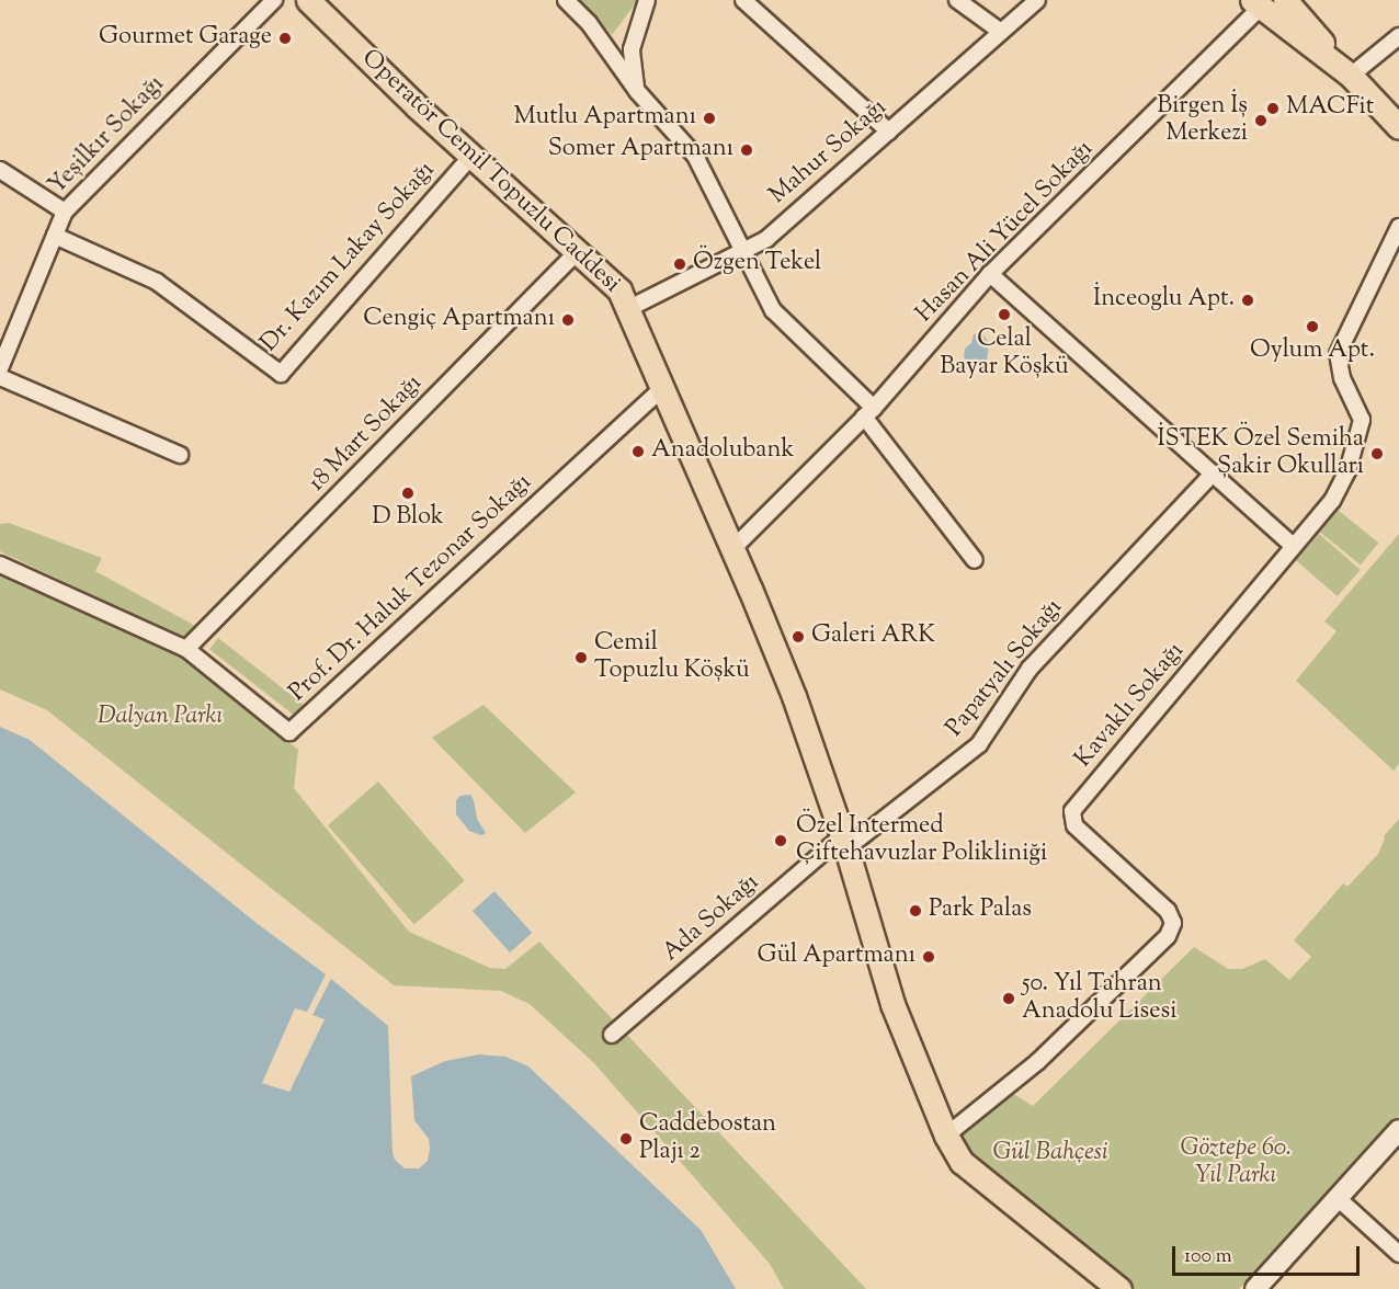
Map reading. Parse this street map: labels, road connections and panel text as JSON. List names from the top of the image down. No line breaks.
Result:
{"streets":{"main road":["Operatör Cemil Topuzlu Caddesi"],"street":["Yeşilkır Sokağı","Mahur Sokağı","Hasan Ali Yücel Sokağı","Dr. Kazım Lakay Sokağı","18 Mart Sokağı","Prof. Dr. Haluk Tezonar Sokağı","Papatyalı Sokağı","Kavaklı Sokağı","Ada Sokağı"]},"crossings":[["Yeşilkır Sokağı","Dr. Kazım Lakay Sokağı"],["Mahur Sokağı","Operatör Cemil Topuzlu Caddesi"],["Operatör Cemil Topuzlu Caddesi","Hasan Ali Yücel Sokağı"],["Operatör Cemil Topuzlu Caddesi","Dr. Kazım Lakay Sokağı"],["Operatör Cemil Topuzlu Caddesi","18 Mart Sokağı"],["Operatör Cemil Topuzlu Caddesi","Prof. Dr. Haluk Tezonar Sokağı"],["Operatör Cemil Topuzlu Caddesi","Papatyalı Sokağı"],["Operatör Cemil Topuzlu Caddesi","Kavaklı Sokağı"],["Operatör Cemil Topuzlu Caddesi","Ada Sokağı"],["18 Mart Sokağı","Prof. Dr. Haluk Tezonar Sokağı"],["Papatyalı Sokağı","Ada Sokağı"]],"parks":["Dalyan Parkı","Göztepe 60. Yıl Parkı","Gül Bahçesi"],"places":["Gourmet Garage","MACFit","Mutlu Apartmanı","Birgen İş Merkezi","Somer Apartmanı","Özgen Tekel","İnceoglu Apt.","Celal Bayar Köşkü","Cengiç Apartmanı","Oylum Apt.","Anadolubank","İSTEK Özel Semiha Şakir Okulları","D Blok","Galeri ARK","Cemil Topuzlu Köşkü","Özel Intermed Çiftehavuzlar Polikliniği","Park Palas","Gül Apartmanı","50. Yıl Tahran Anadolu Lisesi","Caddebostan Plajı 2"],"scale_bar":"100 m"}
